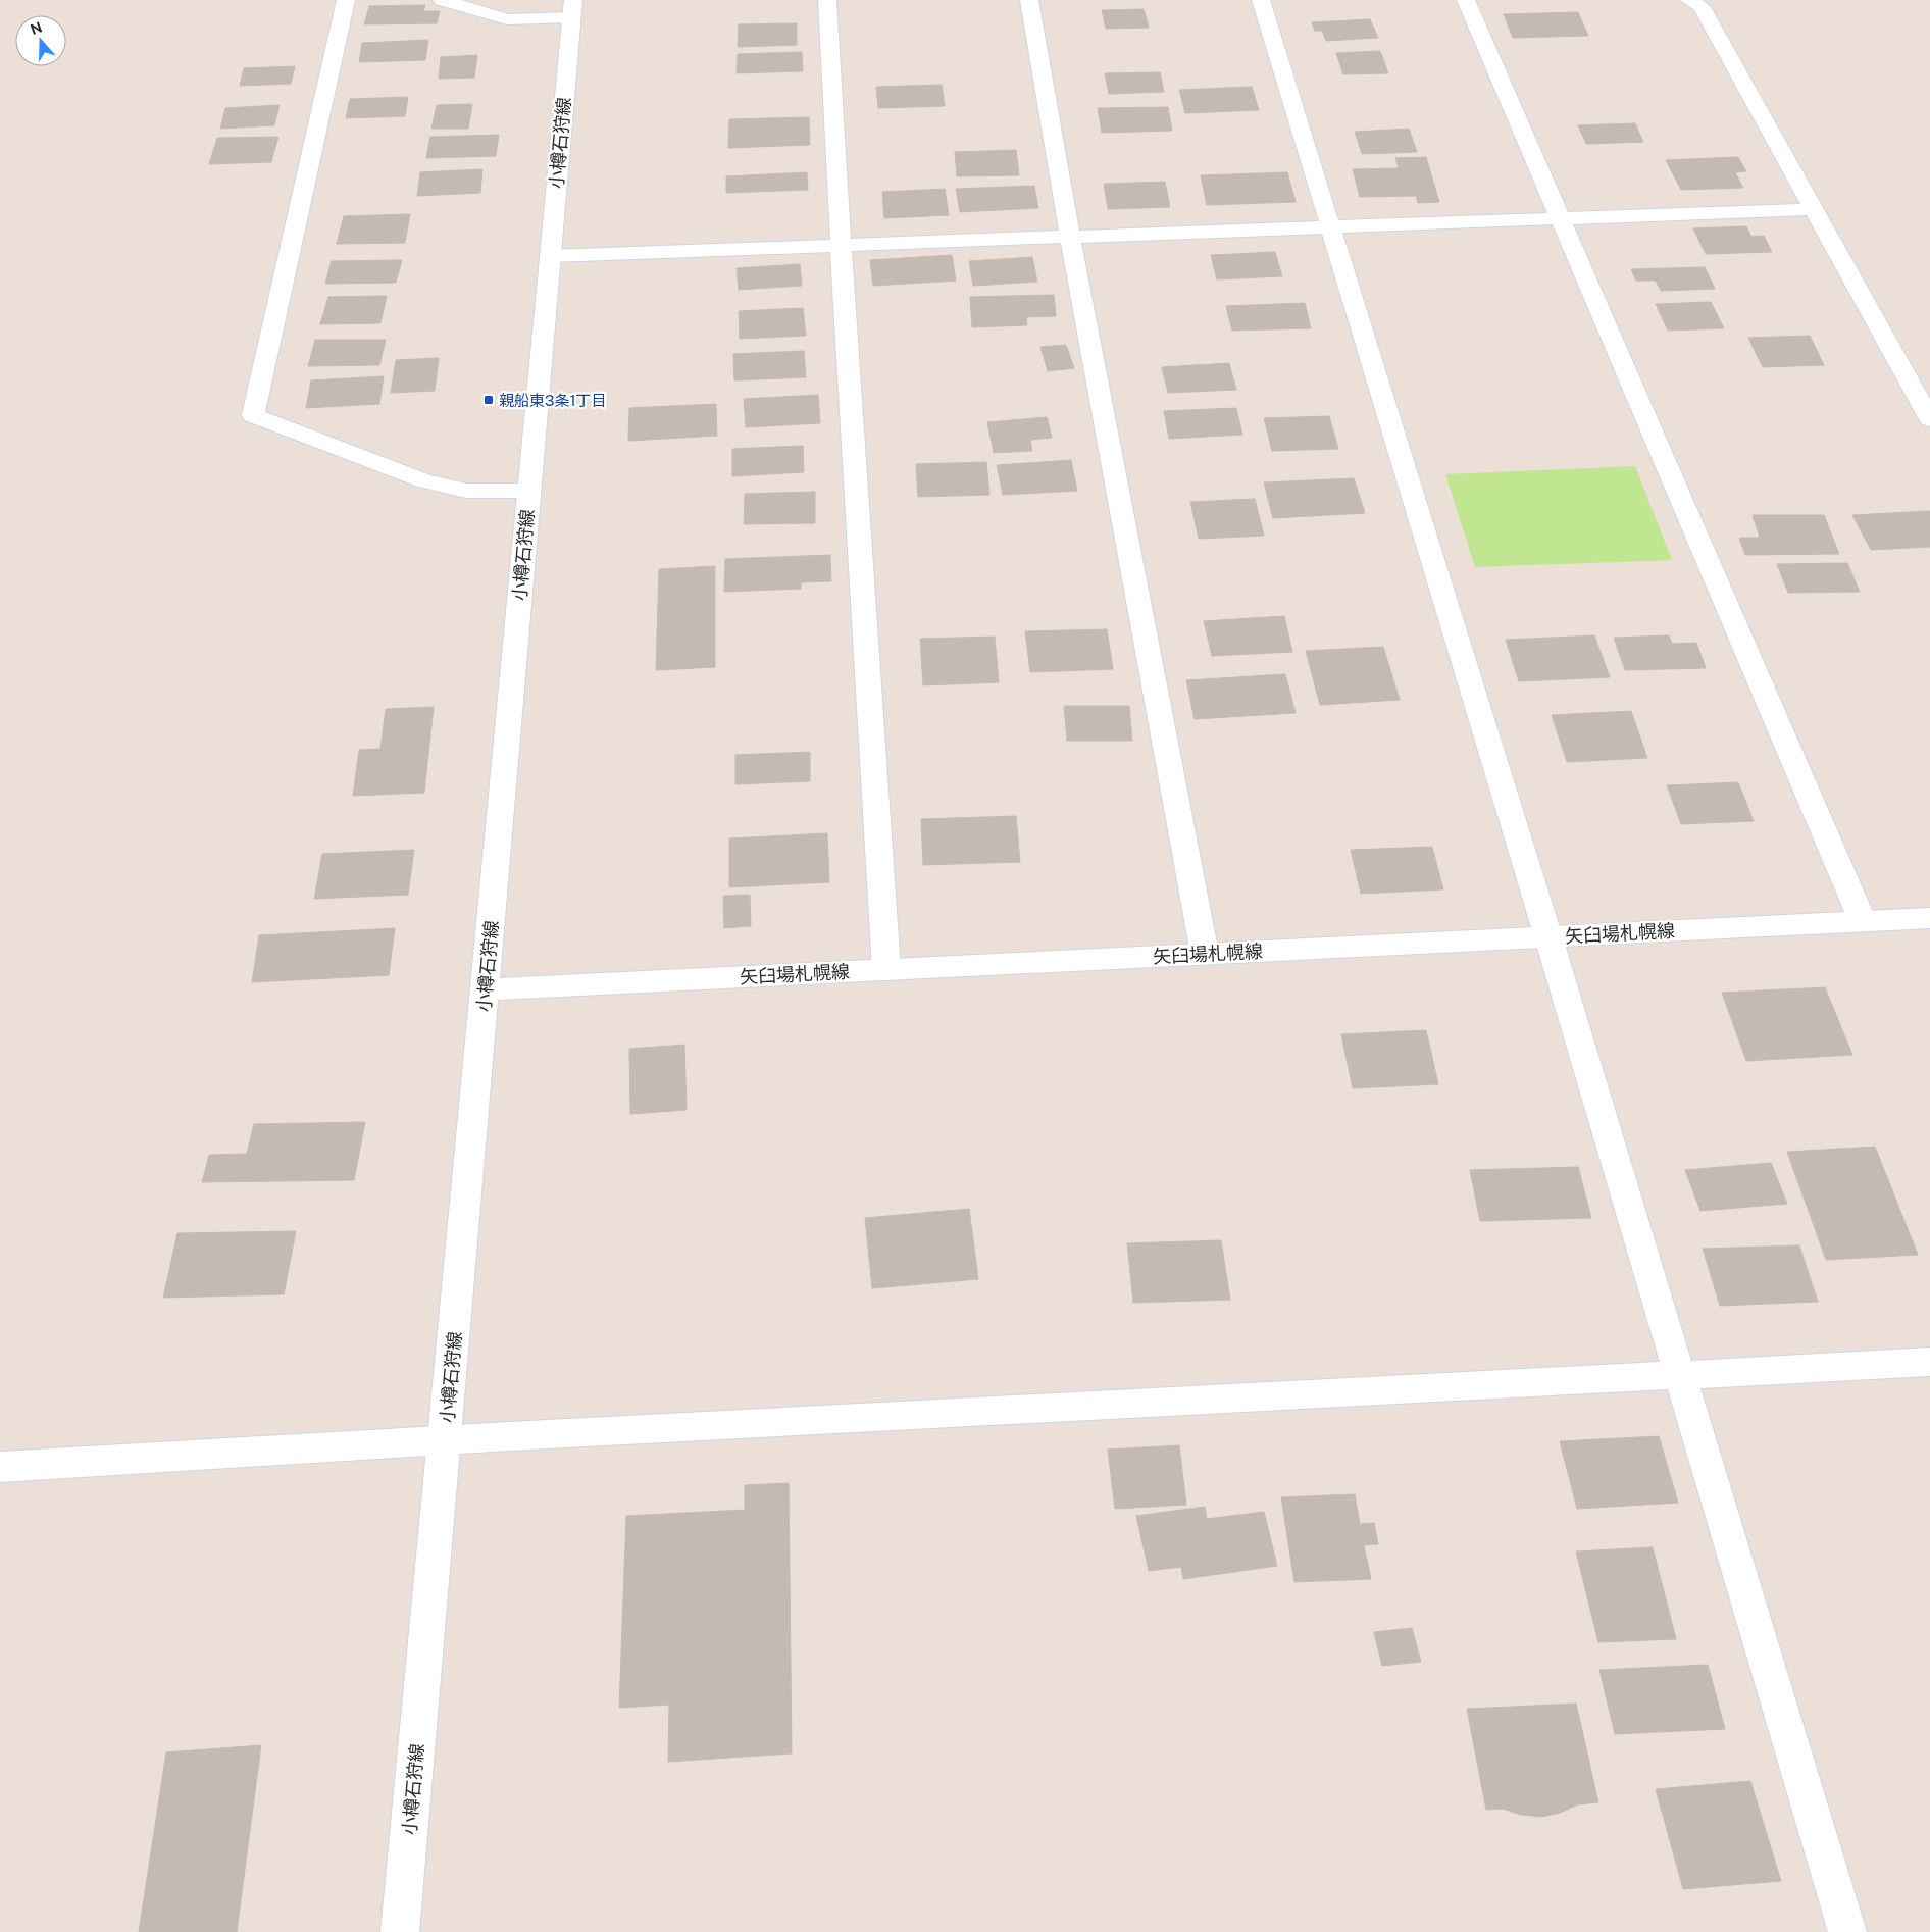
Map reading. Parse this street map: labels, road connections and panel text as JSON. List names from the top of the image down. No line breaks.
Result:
{"streets":{"street":["小樽石狩線","矢臼場札幌線"]},"crossings":[["小樽石狩線","矢臼場札幌線"]],"places":{"transit":["親船東3条1丁目"]},"north":"top"}
